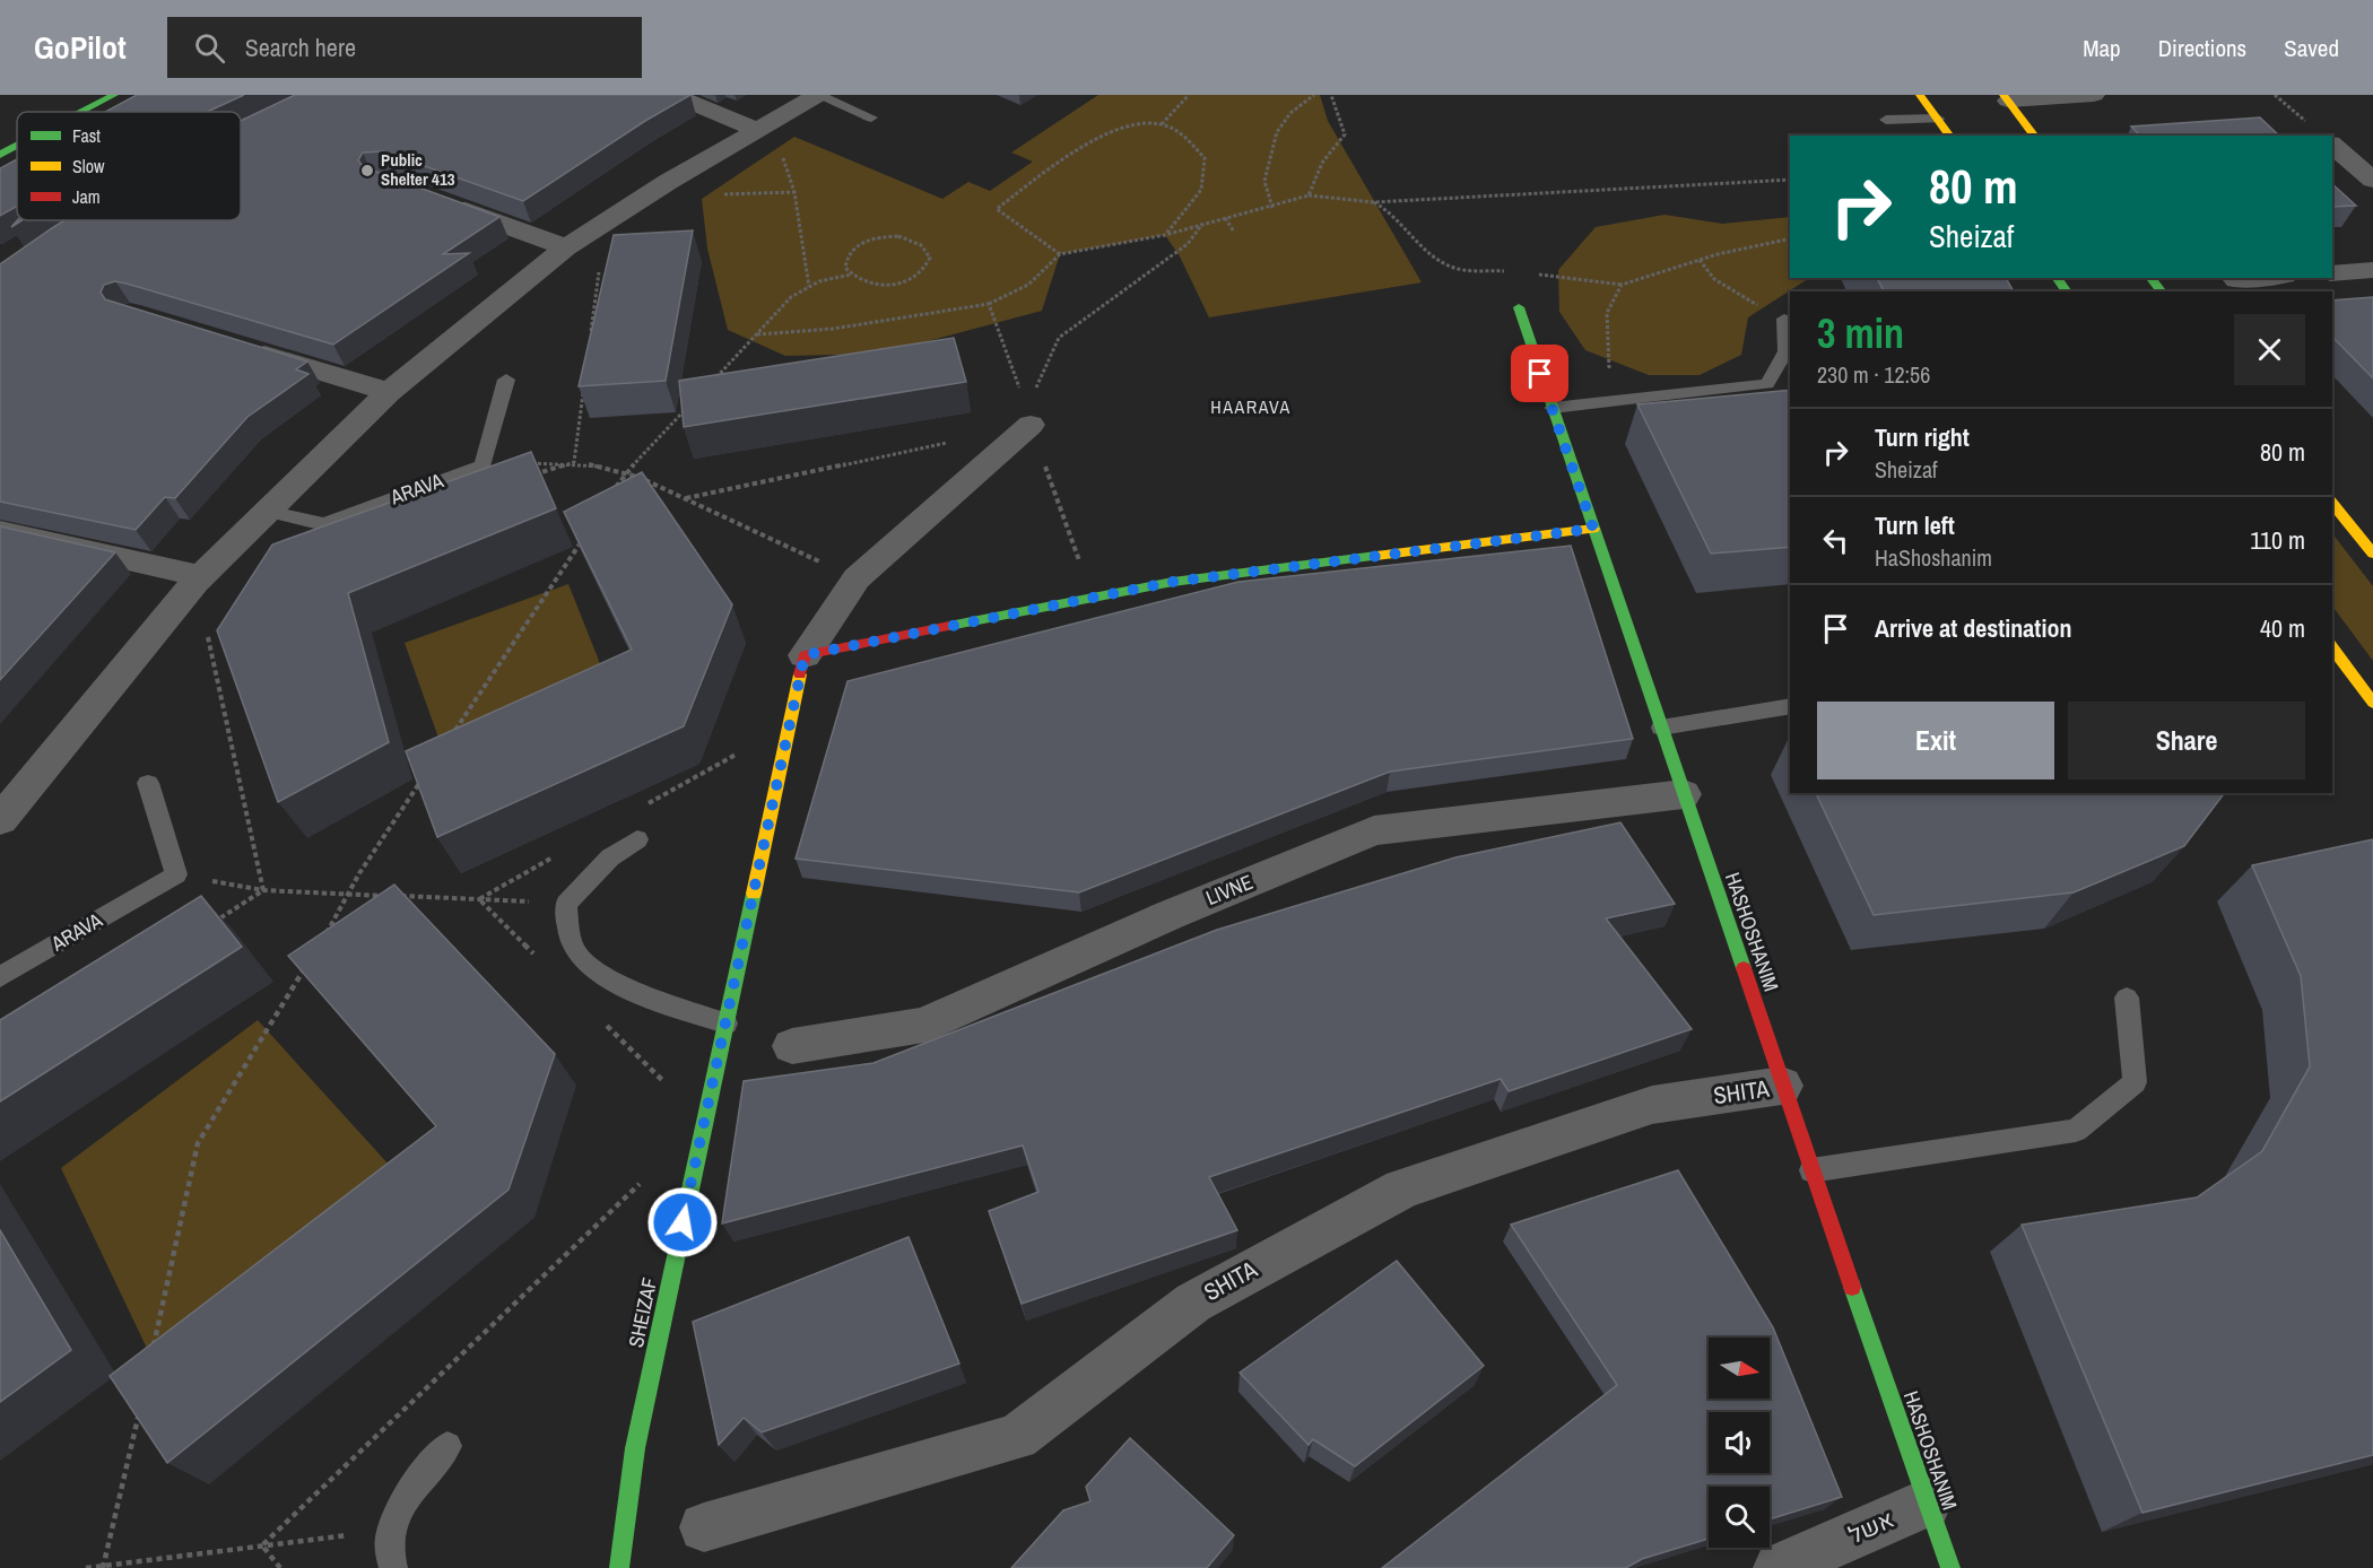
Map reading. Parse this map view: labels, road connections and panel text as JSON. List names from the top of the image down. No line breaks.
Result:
{"streets":{"street":["LIVNE","HASHOSHANIM","SHITA","SHEIZAF","אשל"],"lane":["ARAVA"]},"crossings":[["LIVNE","HASHOSHANIM"],["HASHOSHANIM","SHITA"],["HASHOSHANIM","אשל"]],"districts":["HAARAVA"],"places":["Public Shelter 413"],"legend":["Fast","Slow","Jam"],"north":"right","page":{"header":"GoPilot","search":"Search here","nav":["Map","Directions","Saved"],"turn":["80 m","Sheizaf"],"heading":["3 min","230 m · 12:56"],"list":[{"name":"Turn right","note":"Sheizaf","value":"80 m"},{"name":"Turn left","note":"HaShoshanim","value":"110 m"},{"name":"Arrive at destination","value":"40 m"}],"buttons":["Exit","Share"]}}
